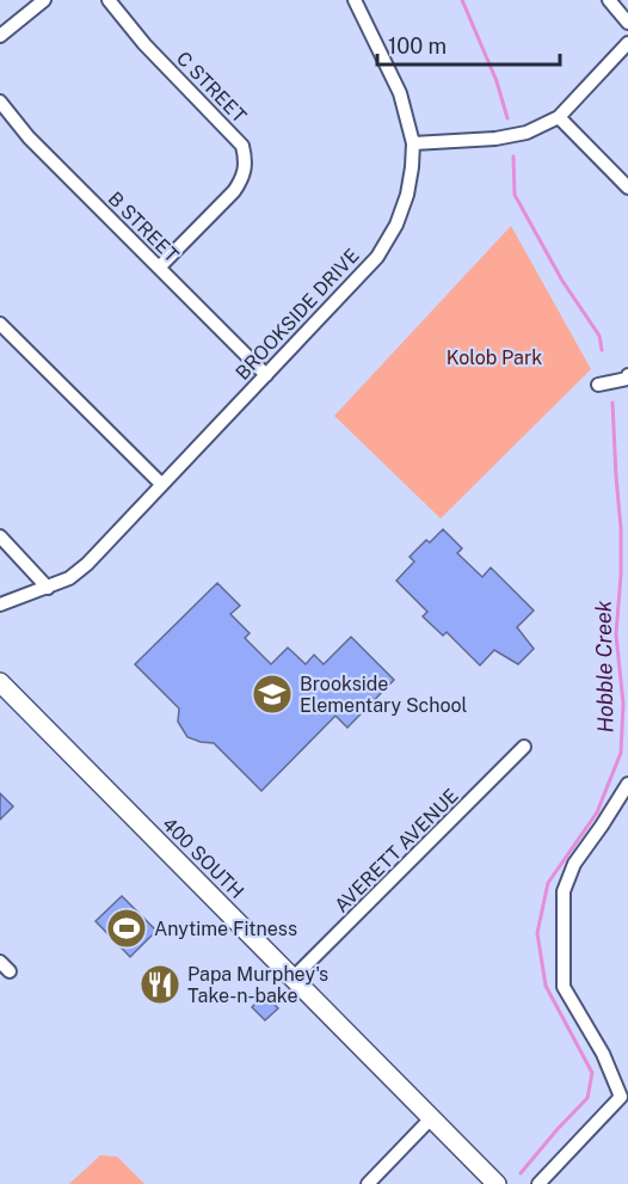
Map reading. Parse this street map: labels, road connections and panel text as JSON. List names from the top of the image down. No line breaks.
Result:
{"streets":{"main road":["400 SOUTH"],"street":["C STREET","B STREET","BROOKSIDE DRIVE","AVERETT AVENUE"]},"crossings":[["C STREET","B STREET"],["B STREET","BROOKSIDE DRIVE"],["AVERETT AVENUE","400 SOUTH"]],"water":["Hobble Creek"],"parks":["Kolob Park"],"places":{"school or university":["Brookside Elementary School"],"sports":["Anytime Fitness"],"restaurant":["Papa Murphey's Take-n-bake"]},"scale_bar":"100 m"}
